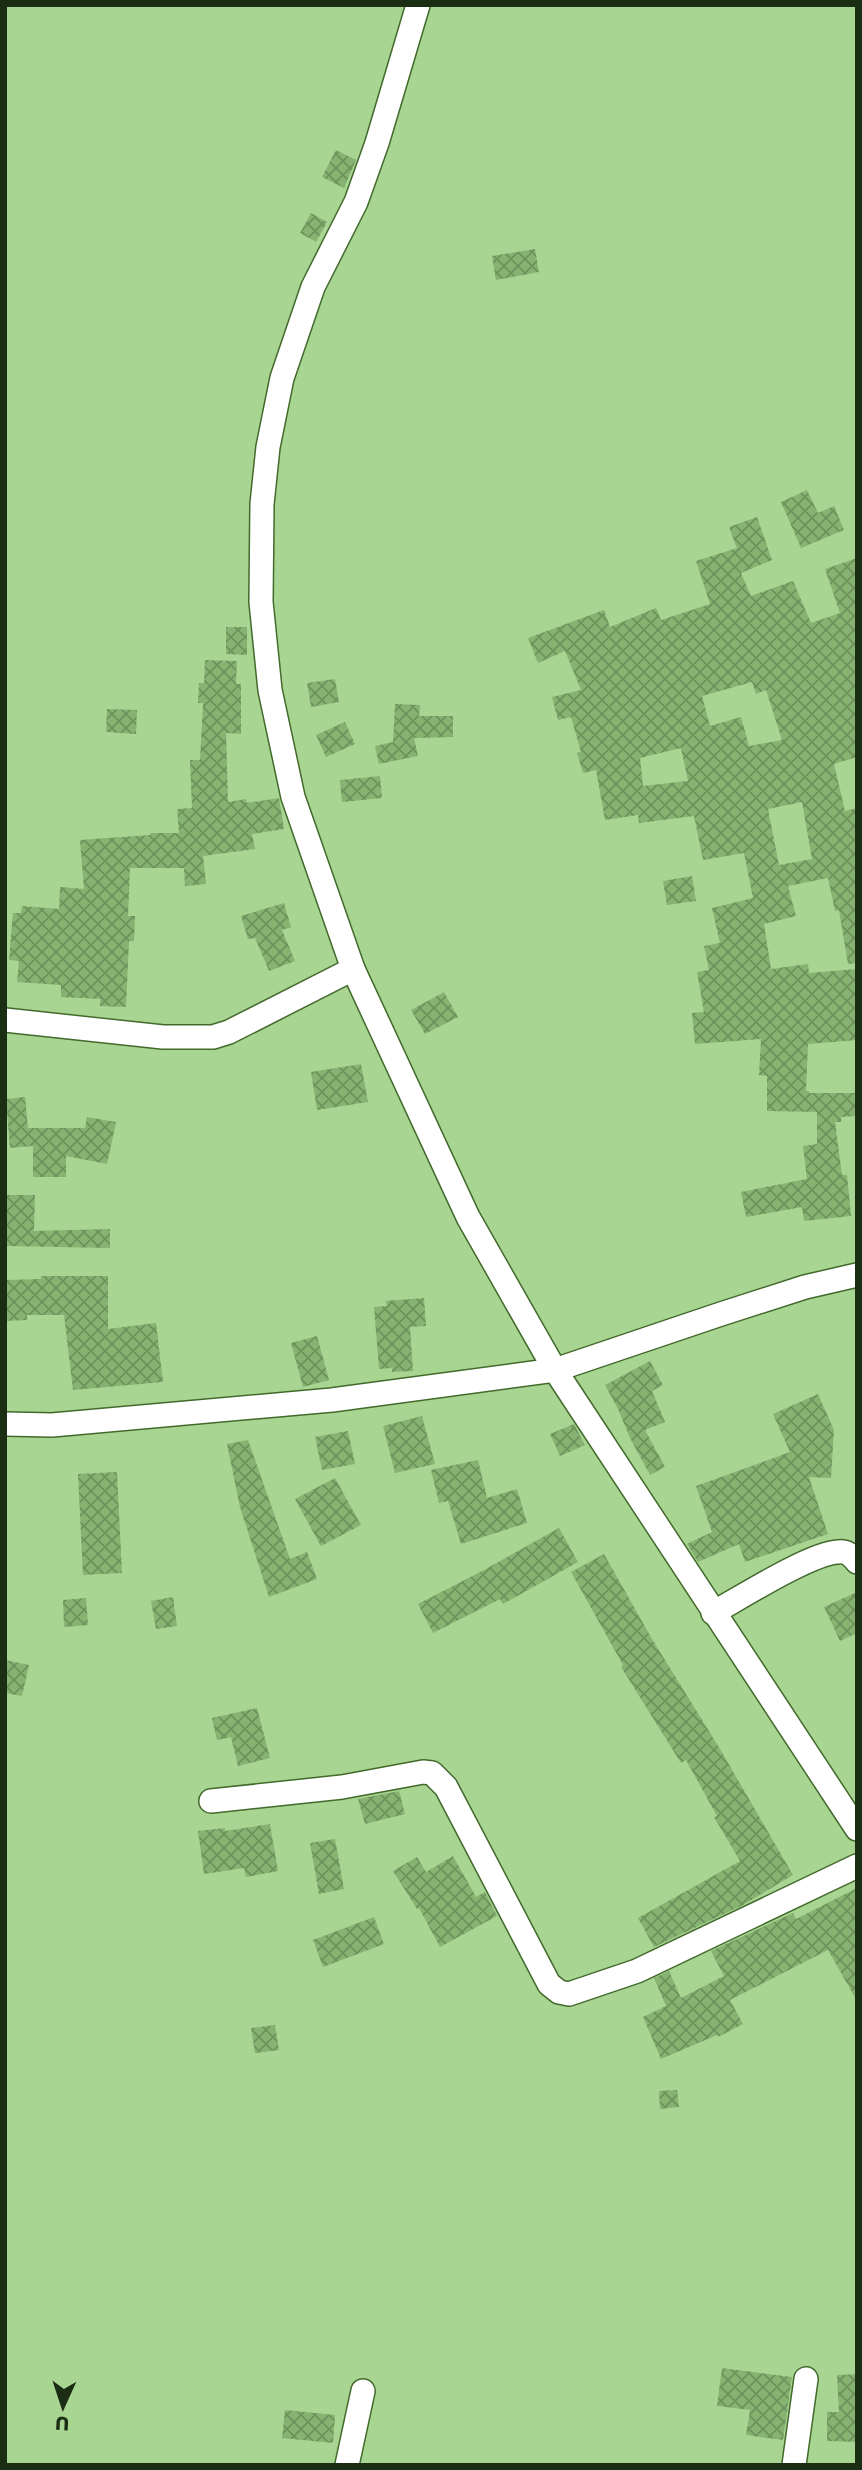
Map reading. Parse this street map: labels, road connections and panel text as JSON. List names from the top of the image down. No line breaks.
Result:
{"north":"bottom"}
